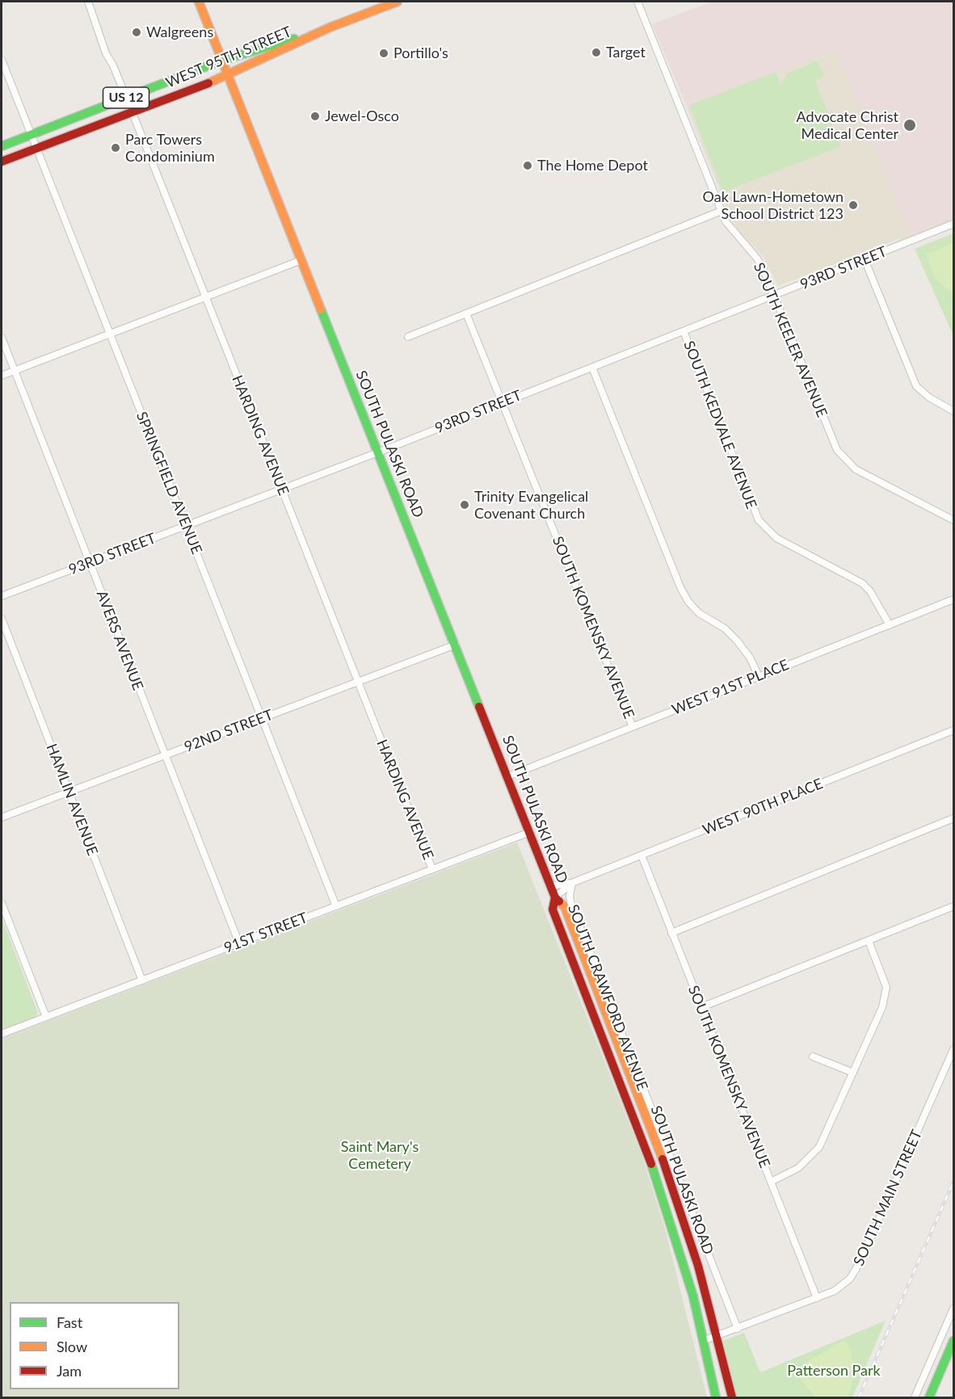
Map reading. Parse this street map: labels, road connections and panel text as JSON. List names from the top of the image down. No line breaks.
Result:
{"streets":{"main road":["WEST 95TH STREET","US 12","SOUTH PULASKI ROAD"],"street":["93RD STREET","SOUTH KEELER AVENUE","SOUTH KEDVALE AVENUE","HARDING AVENUE","SPRINGFIELD AVENUE","SOUTH KOMENSKY AVENUE","AVERS AVENUE","WEST 91ST PLACE","92ND STREET","HAMLIN AVENUE","WEST 90TH PLACE","91ST STREET","SOUTH CRAWFORD AVENUE","SOUTH MAIN STREET"]},"crossings":[["WEST 95TH STREET","HARDING AVENUE"],["WEST 95TH STREET","SOUTH PULASKI ROAD"],["WEST 95TH STREET","SPRINGFIELD AVENUE"],["93RD STREET","SOUTH KEELER AVENUE"],["93RD STREET","SOUTH KEDVALE AVENUE"],["93RD STREET","HARDING AVENUE"],["93RD STREET","SOUTH PULASKI ROAD"],["93RD STREET","SPRINGFIELD AVENUE"],["93RD STREET","SOUTH KOMENSKY AVENUE"],["93RD STREET","AVERS AVENUE"],["SOUTH KEDVALE AVENUE","WEST 91ST PLACE"],["HARDING AVENUE","92ND STREET"],["HARDING AVENUE","91ST STREET"],["SOUTH PULASKI ROAD","WEST 91ST PLACE"],["SOUTH PULASKI ROAD","92ND STREET"],["SOUTH PULASKI ROAD","WEST 90TH PLACE"],["SOUTH PULASKI ROAD","91ST STREET"],["SOUTH PULASKI ROAD","SOUTH MAIN STREET"],["SPRINGFIELD AVENUE","92ND STREET"],["SPRINGFIELD AVENUE","91ST STREET"],["SOUTH KOMENSKY AVENUE","WEST 91ST PLACE"],["SOUTH KOMENSKY AVENUE","WEST 90TH PLACE"],["SOUTH KOMENSKY AVENUE","SOUTH MAIN STREET"],["AVERS AVENUE","92ND STREET"],["AVERS AVENUE","91ST STREET"],["92ND STREET","HAMLIN AVENUE"],["HAMLIN AVENUE","91ST STREET"],["WEST 90TH PLACE","SOUTH CRAWFORD AVENUE"],["SOUTH CRAWFORD AVENUE","SOUTH MAIN STREET"]],"parks":["Saint Mary's Cemetery","Patterson Park"],"places":["Walgreens","Target","Portillo's","Jewel-Osco","Advocate Christ Medical Center","Parc Towers Condominium","The Home Depot","Oak Lawn-Hometown School District 123","Trinity Evangelical Covenant Church"],"legend":["Fast","Slow","Jam"]}
